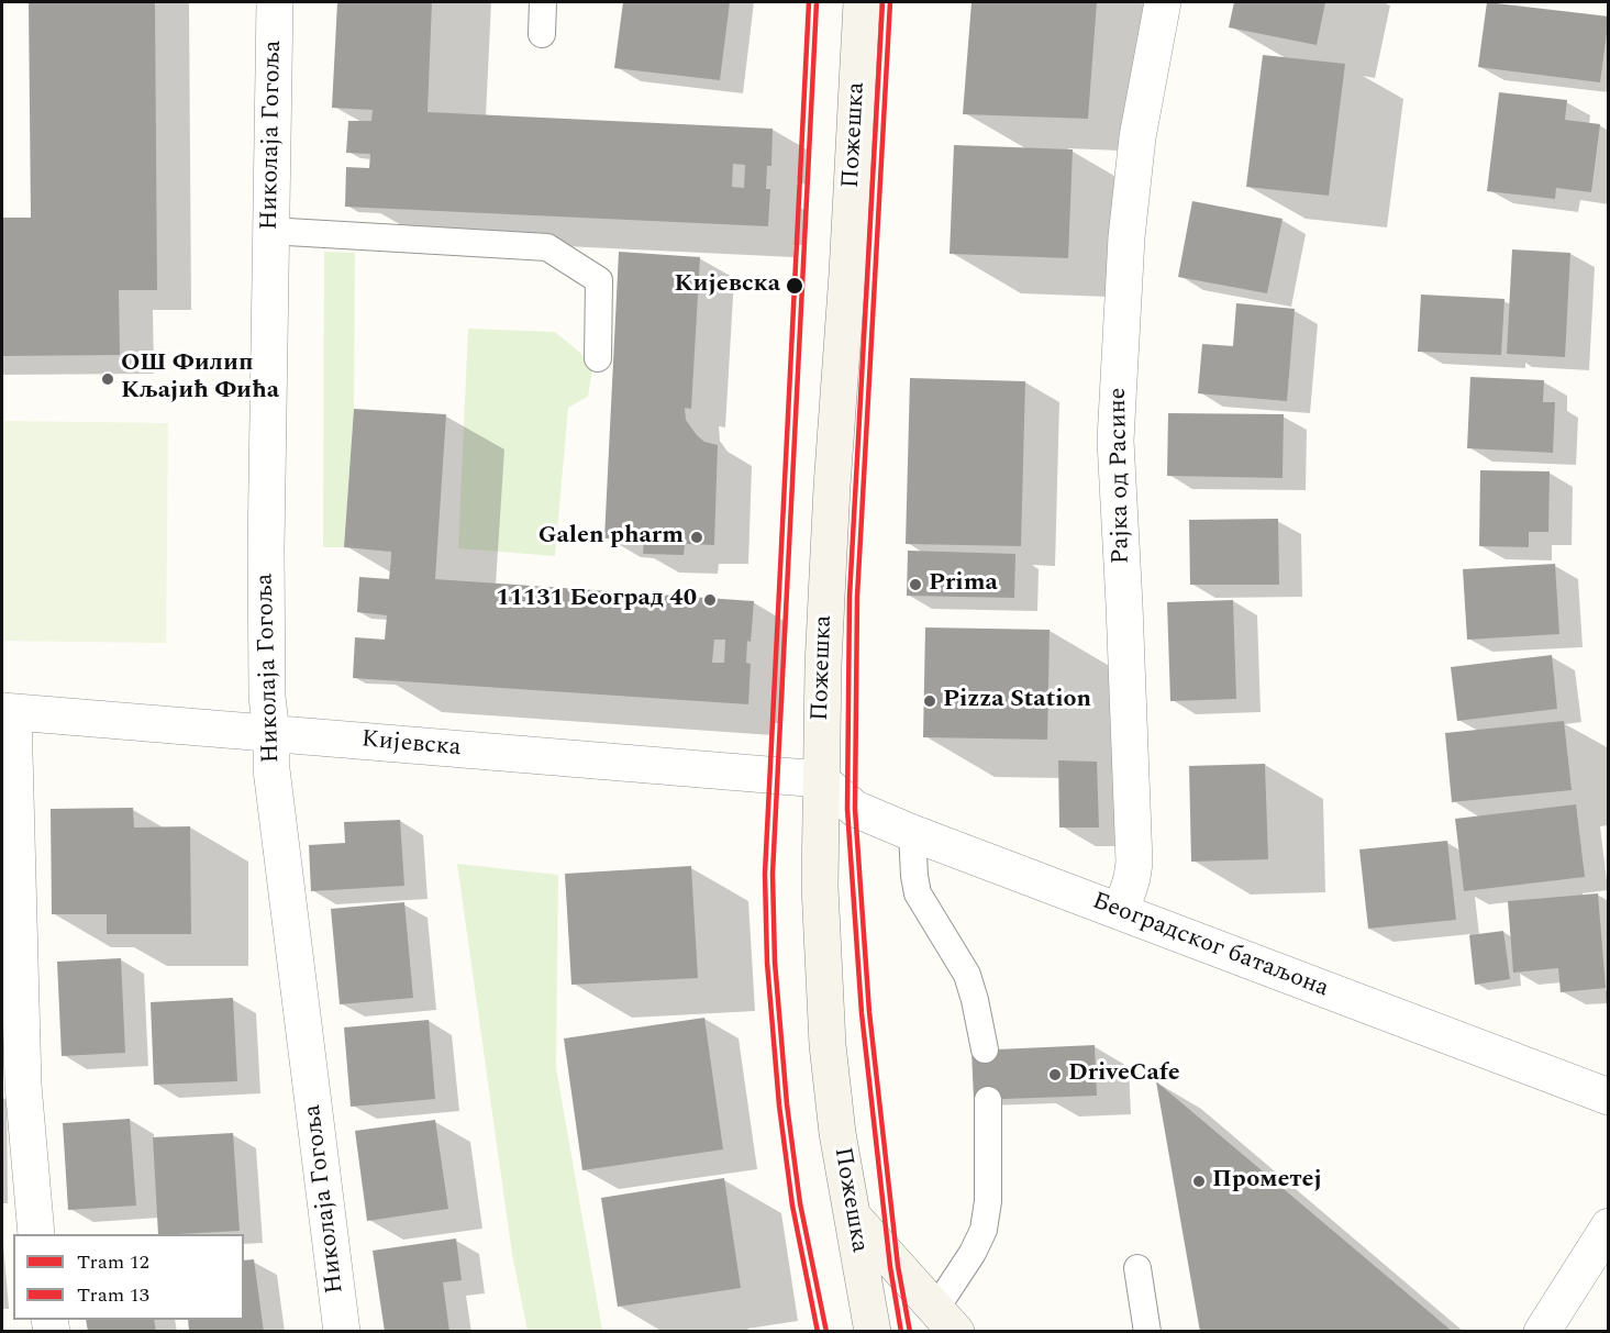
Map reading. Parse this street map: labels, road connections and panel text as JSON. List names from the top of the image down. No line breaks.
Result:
{"streets":{"main road":["Пожешка"],"street":["Николаја Гогоља","Рајка од Расине","Кијевска","Београдског батаљона"]},"crossings":[["Николаја Гогоља","Кијевска"],["Пожешка","Кијевска"],["Пожешка","Београдског батаљона"],["Рајка од Расине","Београдског батаљона"],["Кијевска","Београдског батаљона"]],"places":["Кијевска","ОШ Филип Кљајић Фића","Galen pharm","Prima","11131 Београд 40","Pizza Station","DriveCafe","Прометеј"],"lines":["tram line 12","tram line 13"],"legend":["Tram 12","Tram 13"]}
